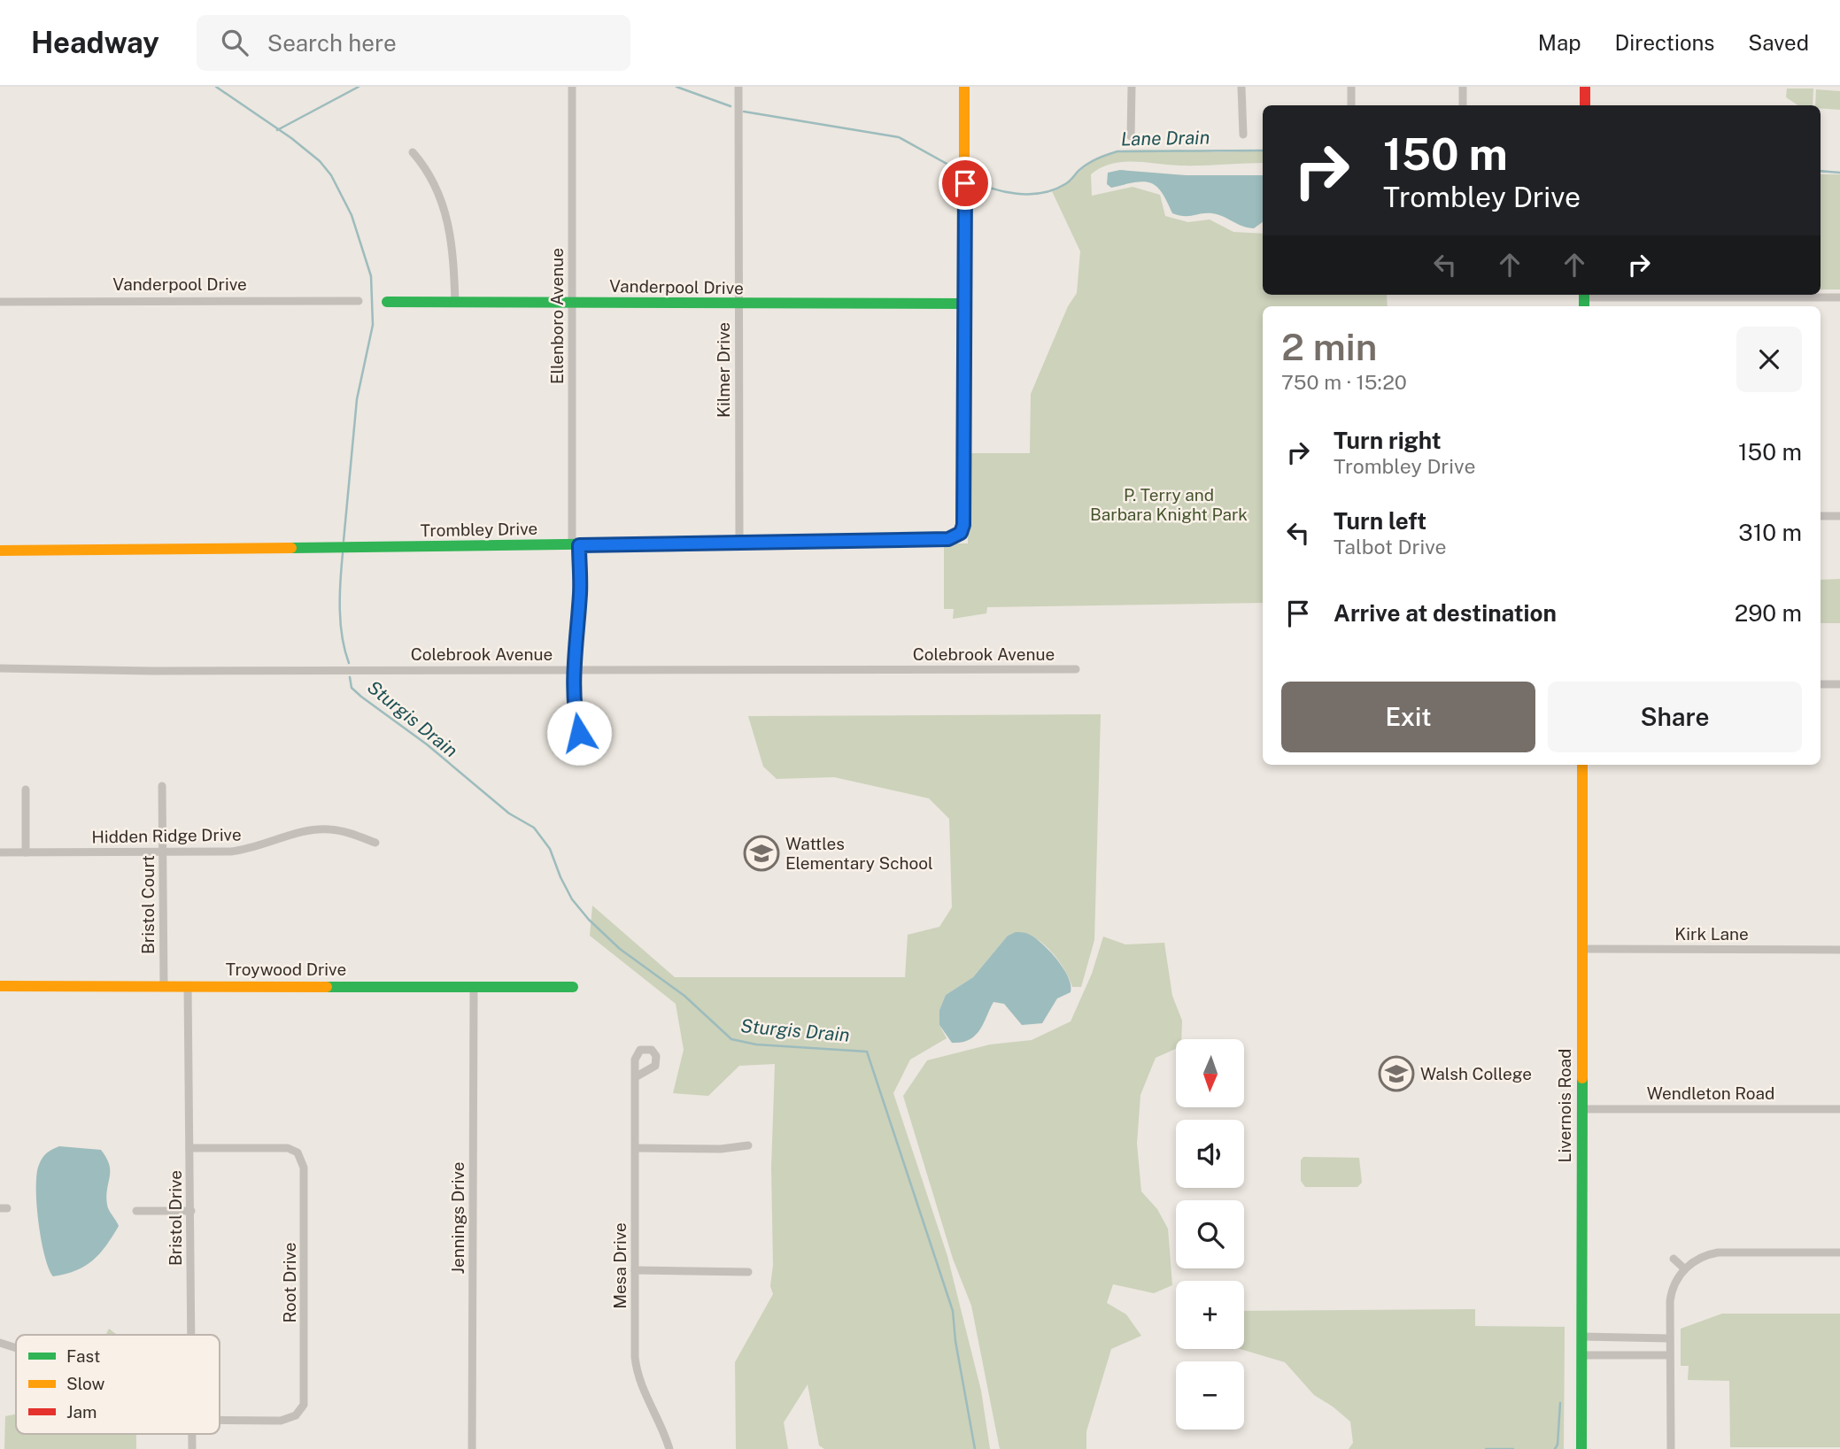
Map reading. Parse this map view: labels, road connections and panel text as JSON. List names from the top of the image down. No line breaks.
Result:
{"streets":{"street":["Vanderpool Drive","Ellenboro Avenue","Kilmer Drive","Trombley Drive","Colebrook Avenue","Hidden Ridge Drive","Bristol Court","Kirk Lane","Troywood Drive","Wendleton Road","Livernois Road","Bristol Drive","Jennings Drive","Mesa Drive","Root Drive"]},"crossings":[["Vanderpool Drive","Ellenboro Avenue"],["Vanderpool Drive","Kilmer Drive"],["Vanderpool Drive","Trombley Drive"],["Ellenboro Avenue","Trombley Drive"],["Ellenboro Avenue","Colebrook Avenue"],["Kilmer Drive","Trombley Drive"],["Hidden Ridge Drive","Bristol Court"],["Bristol Court","Troywood Drive"],["Kirk Lane","Livernois Road"],["Troywood Drive","Bristol Drive"],["Troywood Drive","Jennings Drive"],["Wendleton Road","Livernois Road"],["Bristol Drive","Root Drive"]],"water":["Lane Drain","Sturgis Drain"],"parks":["P. Terry and Barbara Knight Park"],"places":{"school or university":["Wattles Elementary School","Walsh College"]},"legend":["Fast","Slow","Jam"],"north":"bottom","page":{"header":"Headway","search":"Search here","nav":["Map","Directions","Saved"],"turn":["150 m","Trombley Drive"],"heading":["2 min","750 m · 15:20"],"list":[{"name":"Turn right","note":"Trombley Drive","value":"150 m"},{"name":"Turn left","note":"Talbot Drive","value":"310 m"},{"name":"Arrive at destination","value":"290 m"}],"buttons":["Exit","Share"],"map_buttons":["+","−"]}}
